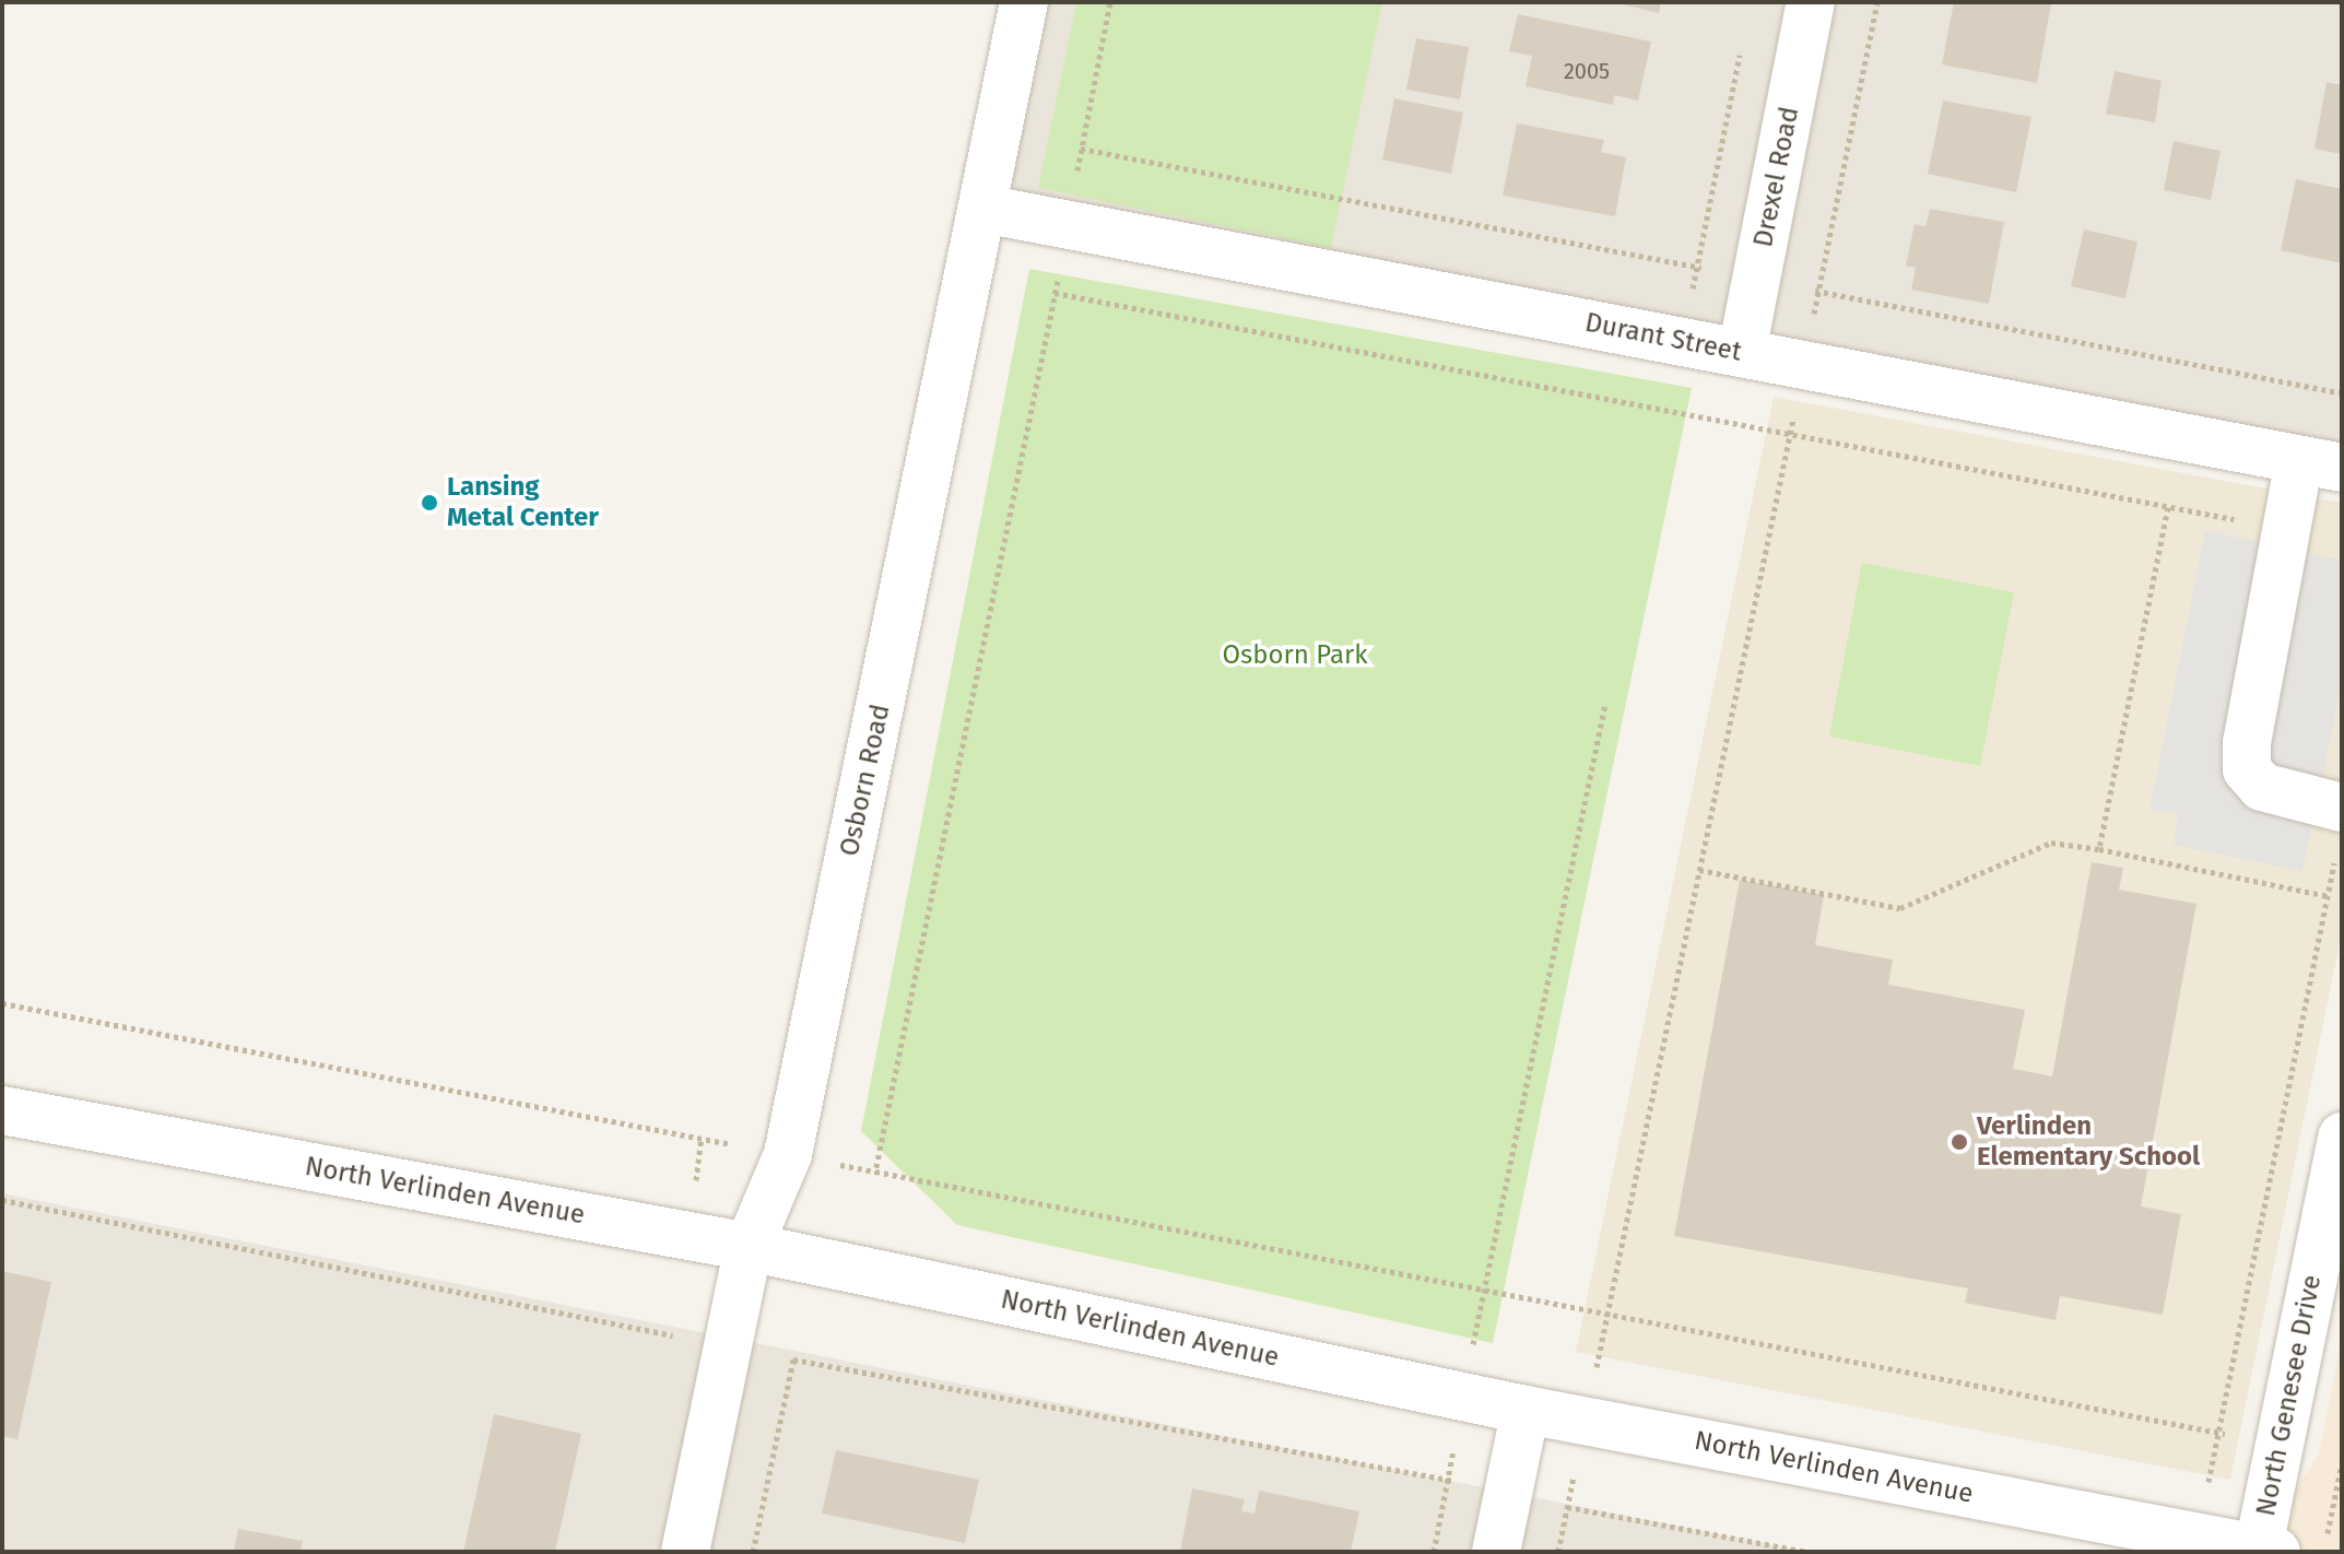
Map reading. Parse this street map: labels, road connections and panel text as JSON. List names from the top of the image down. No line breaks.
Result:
{"streets":{"street":["Drexel Road","Durant Street","Osborn Road","North Verlinden Avenue","North Genesee Drive"]},"crossings":[["Drexel Road","Durant Street"],["Durant Street","Osborn Road"],["Osborn Road","North Verlinden Avenue"],["North Verlinden Avenue","North Genesee Drive"]],"parks":["Osborn Park"],"places":["Lansing Metal Center","Verlinden Elementary School"],"house_numbers":["2005"]}
